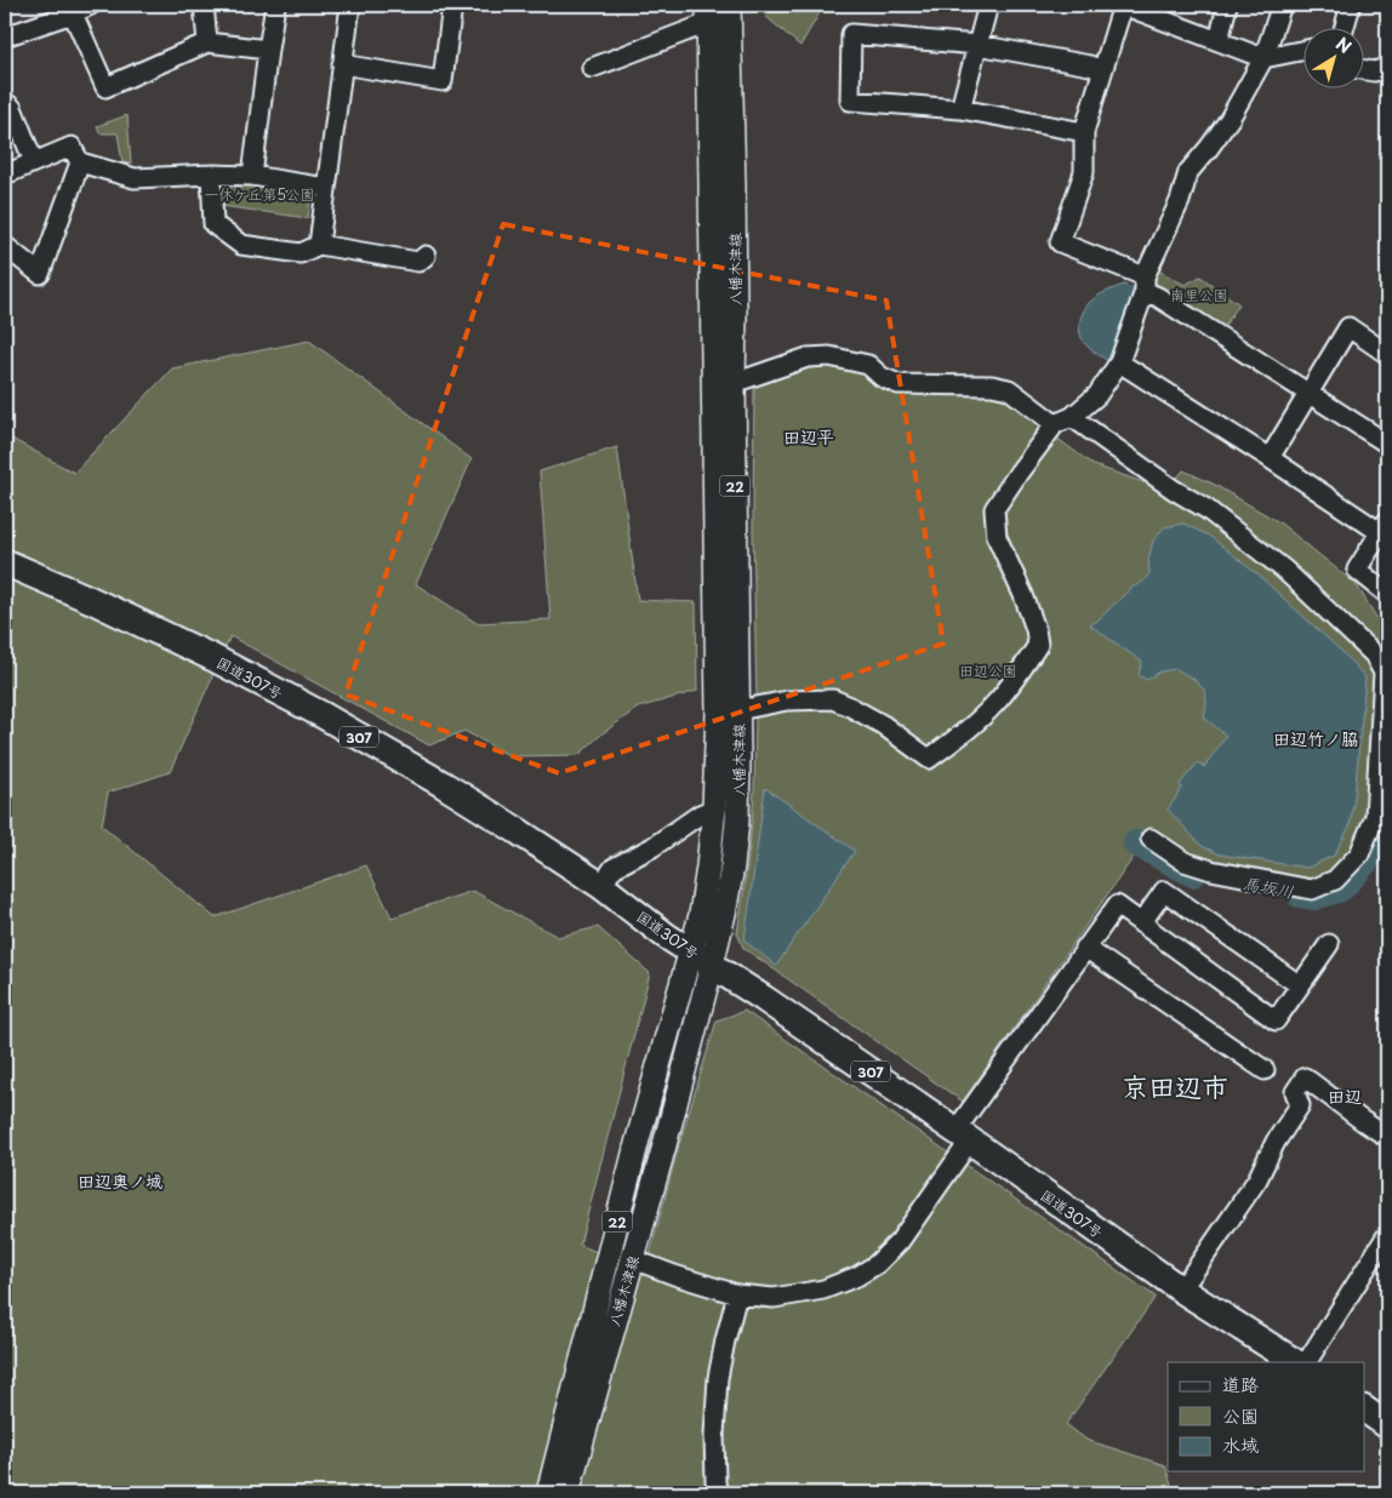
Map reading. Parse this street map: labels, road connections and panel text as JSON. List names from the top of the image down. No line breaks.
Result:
{"streets":{"highway":["国道307号","307"],"main road":["八幡木津線","22"]},"crossings":[["八幡木津線","国道307号"]],"districts":["田辺平","田辺竹ノ脇","京田辺市","田辺","田辺奥ノ城"],"water":["馬坂川"],"parks":["一休ケ丘第5公園","南里公園","田辺公園"],"legend":["道路","公園","水域"],"north":"top right"}
